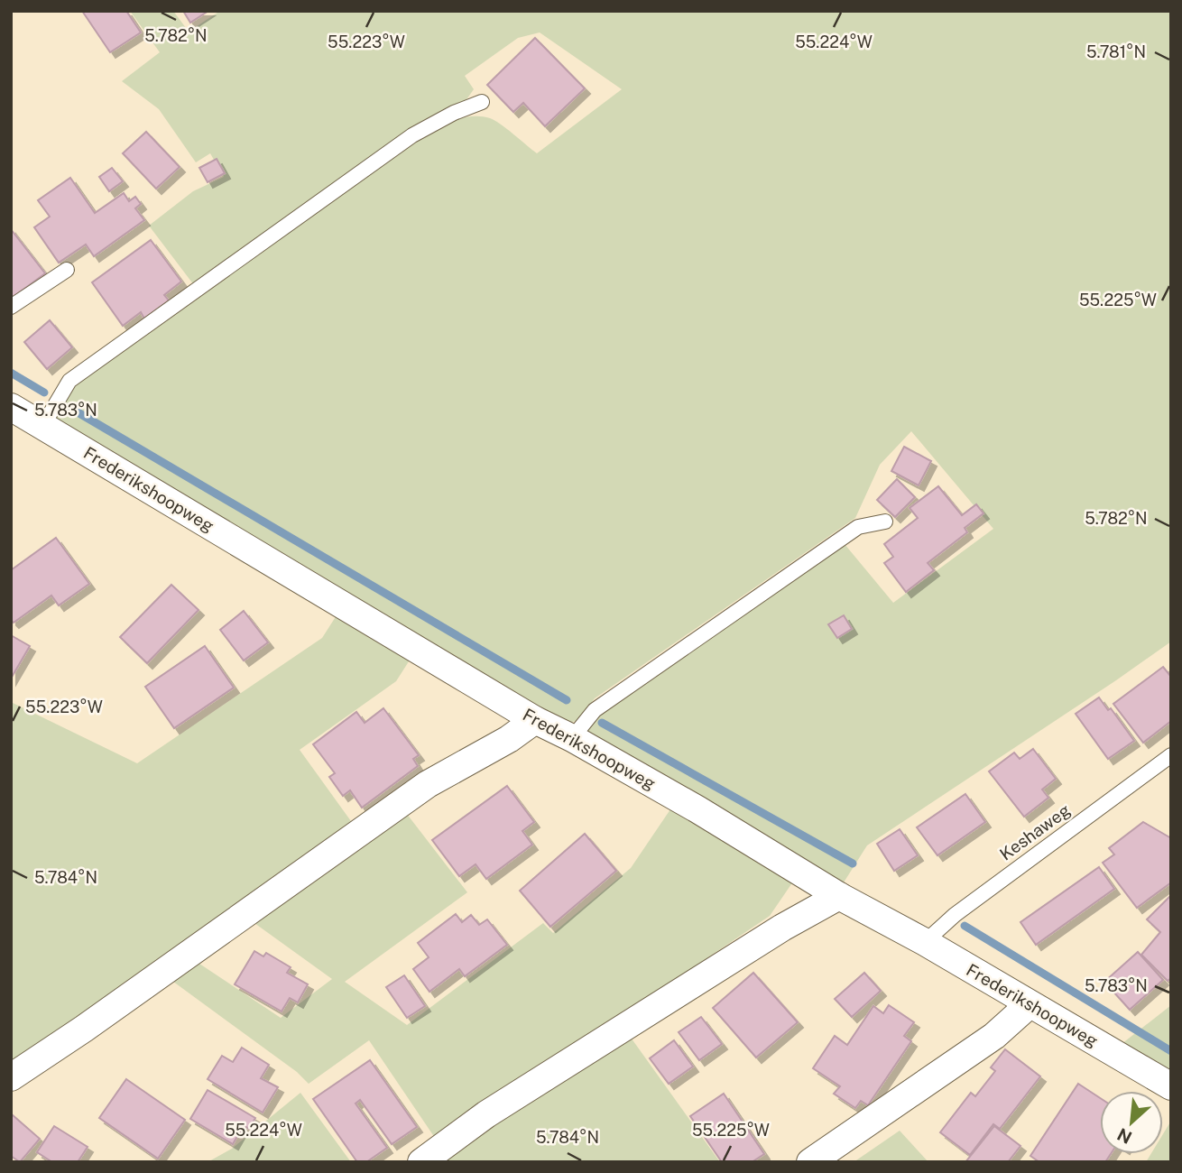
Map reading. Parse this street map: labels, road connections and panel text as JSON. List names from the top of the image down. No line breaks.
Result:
{"streets":{"street":["Frederikshoopweg"],"lane":["Keshaweg"]},"crossings":[["Frederikshoopweg","Keshaweg"]],"north":"bottom left","coordinates":["5.782°N","55.223°W","55.224°W","5.781°N","55.225°W","5.783°N","5.784°N"]}
